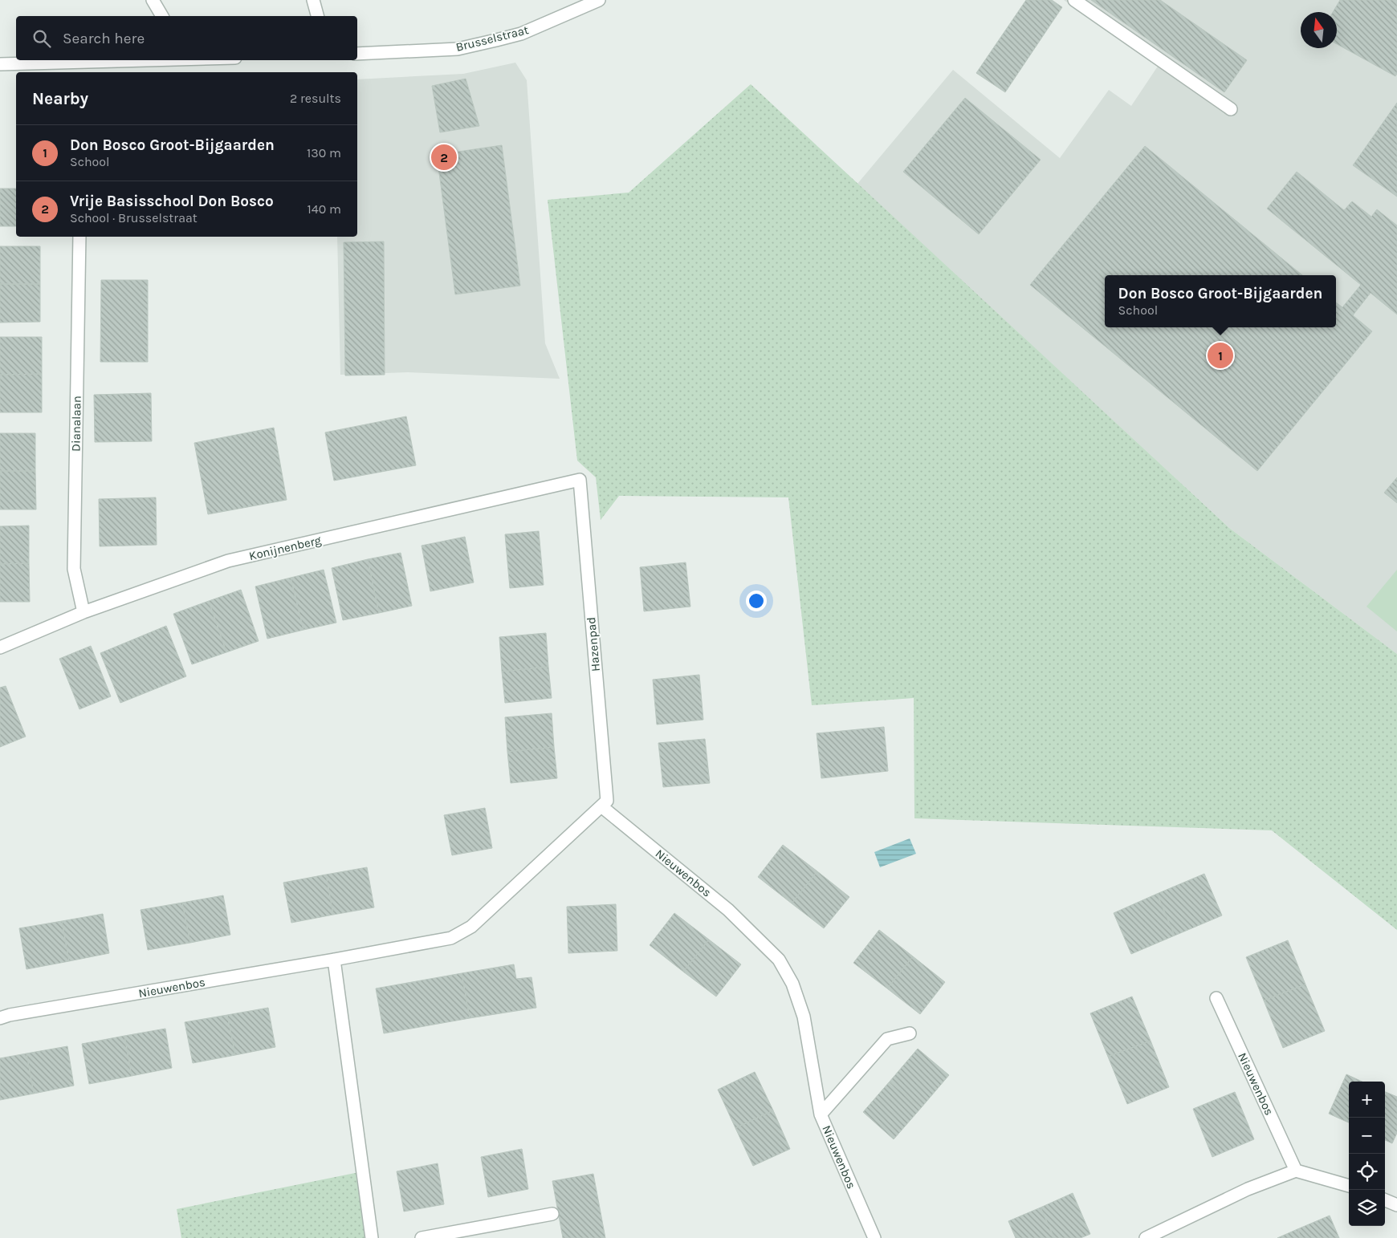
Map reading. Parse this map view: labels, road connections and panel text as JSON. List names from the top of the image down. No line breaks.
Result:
{"streets":{"street":["Brusselstraat","Dianalaan","Konijnenberg","Hazenpad","Nieuwenbos"]},"crossings":[["Dianalaan","Konijnenberg"],["Konijnenberg","Hazenpad"],["Hazenpad","Nieuwenbos"]],"north":"top","page":{"search":"Search here","heading":["Nearby","2 results"],"list":[{"mark":"1","name":"Don Bosco Groot-Bijgaarden","note":"School","value":"130 m"},{"mark":"2","name":"Vrije Basisschool Don Bosco","note":"School · Brusselstraat","value":"140 m"}],"pins":["2","1"],"popup":["Don Bosco Groot-Bijgaarden","School"],"map_buttons":["+","−"]}}
